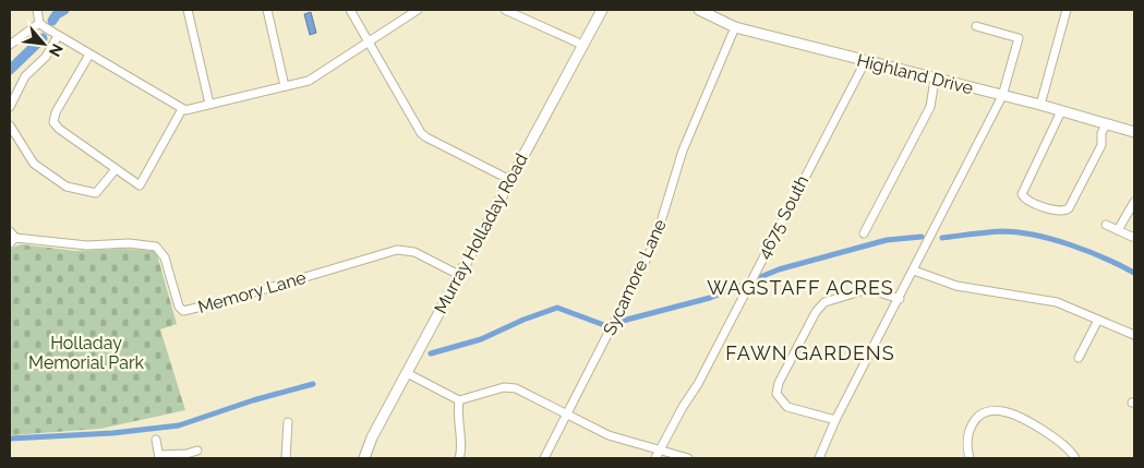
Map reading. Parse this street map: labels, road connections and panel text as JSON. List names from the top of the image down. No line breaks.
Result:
{"streets":{"main road":["Highland Drive","Murray Holladay Road"],"street":["4675 South","Sycamore Lane","Memory Lane"]},"crossings":[["Highland Drive","4675 South"],["Highland Drive","Sycamore Lane"],["Murray Holladay Road","Memory Lane"]],"districts":["WAGSTAFF ACRES","FAWN GARDENS"],"parks":["Holladay Memorial Park"],"north":"bottom right"}
